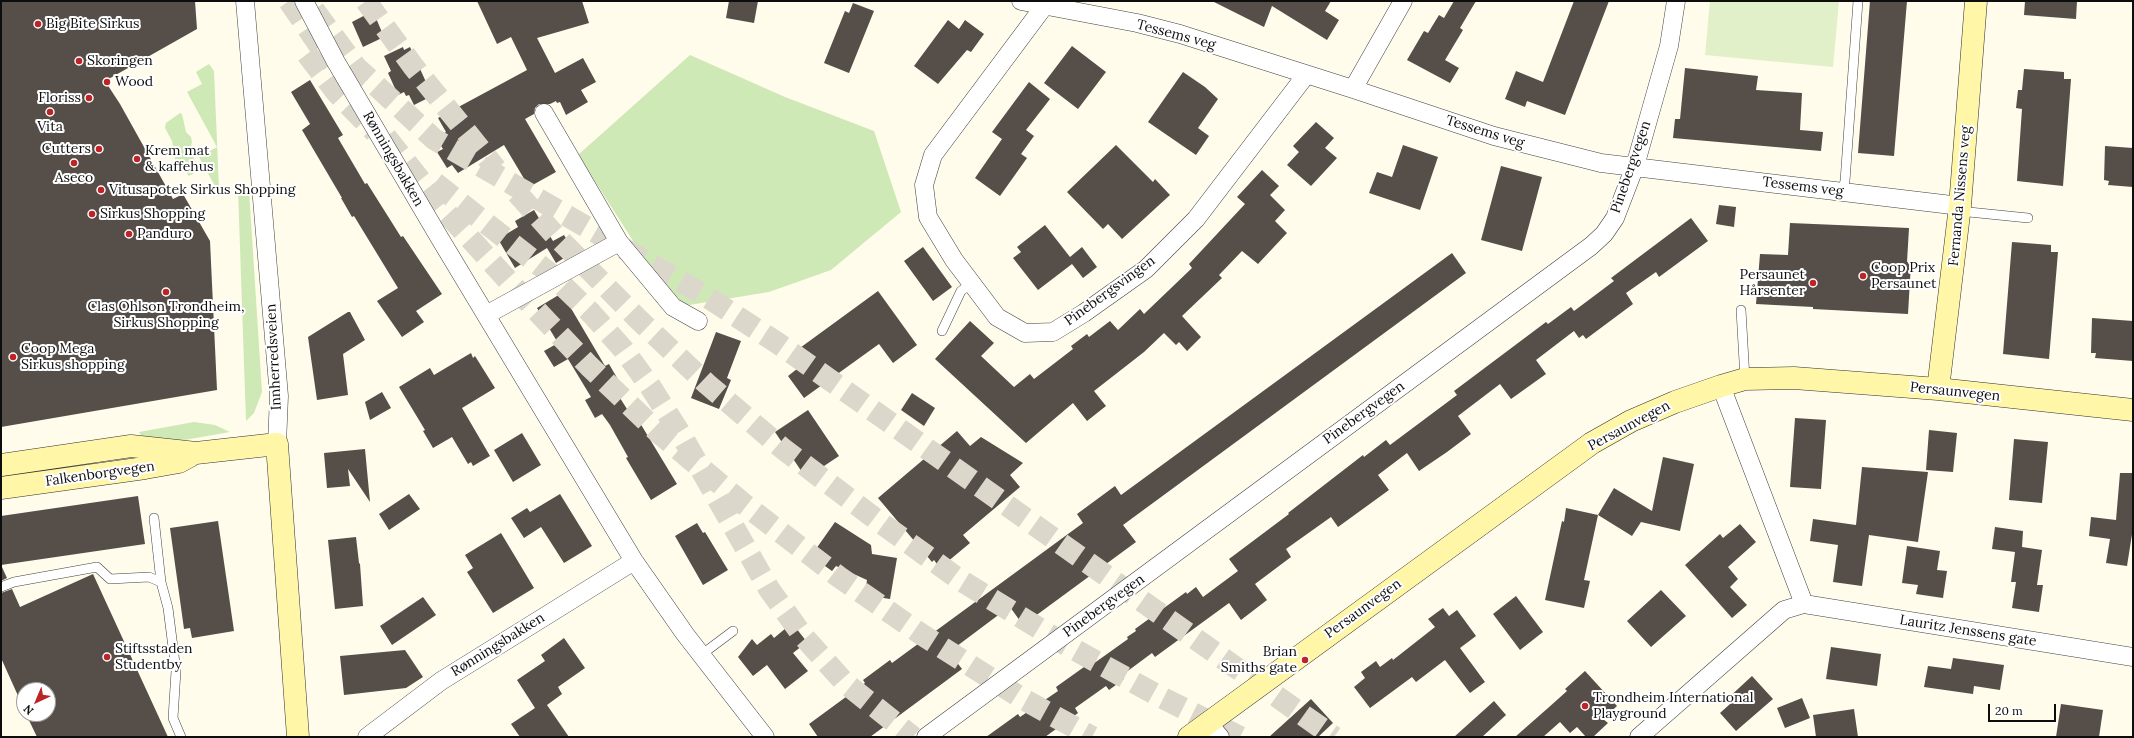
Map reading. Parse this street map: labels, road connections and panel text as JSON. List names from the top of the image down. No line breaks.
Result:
{"streets":{"street":["Tessems veg","Rønningsbakken","Pinebergvegen","Fernanda Nissens veg","Pinebergsvingen","Innherredsveien","Persaunvegen","Falkenborgvegen","Lauritz Jenssens gate"]},"crossings":[["Tessems veg","Pinebergvegen"],["Tessems veg","Fernanda Nissens veg"],["Tessems veg","Pinebergsvingen"],["Fernanda Nissens veg","Persaunvegen"],["Innherredsveien","Falkenborgvegen"]],"places":["Big Bite Sirkus","Skoringen","Wood","Floriss","Vita","Cutters","Krem mat & kaffehus","Aseco","Vitusapotek Sirkus Shopping","Sirkus Shopping","Panduro","Coop Prix Persaunet","Persaunet Hårsenter","Clas Ohlson Trondheim, Sirkus Shopping","Coop Mega Sirkus shopping","Stiftsstaden Studentby","Brian Smiths gate","Trondheim International Playground"],"scale_bar":"20 m","north":"bottom left"}
